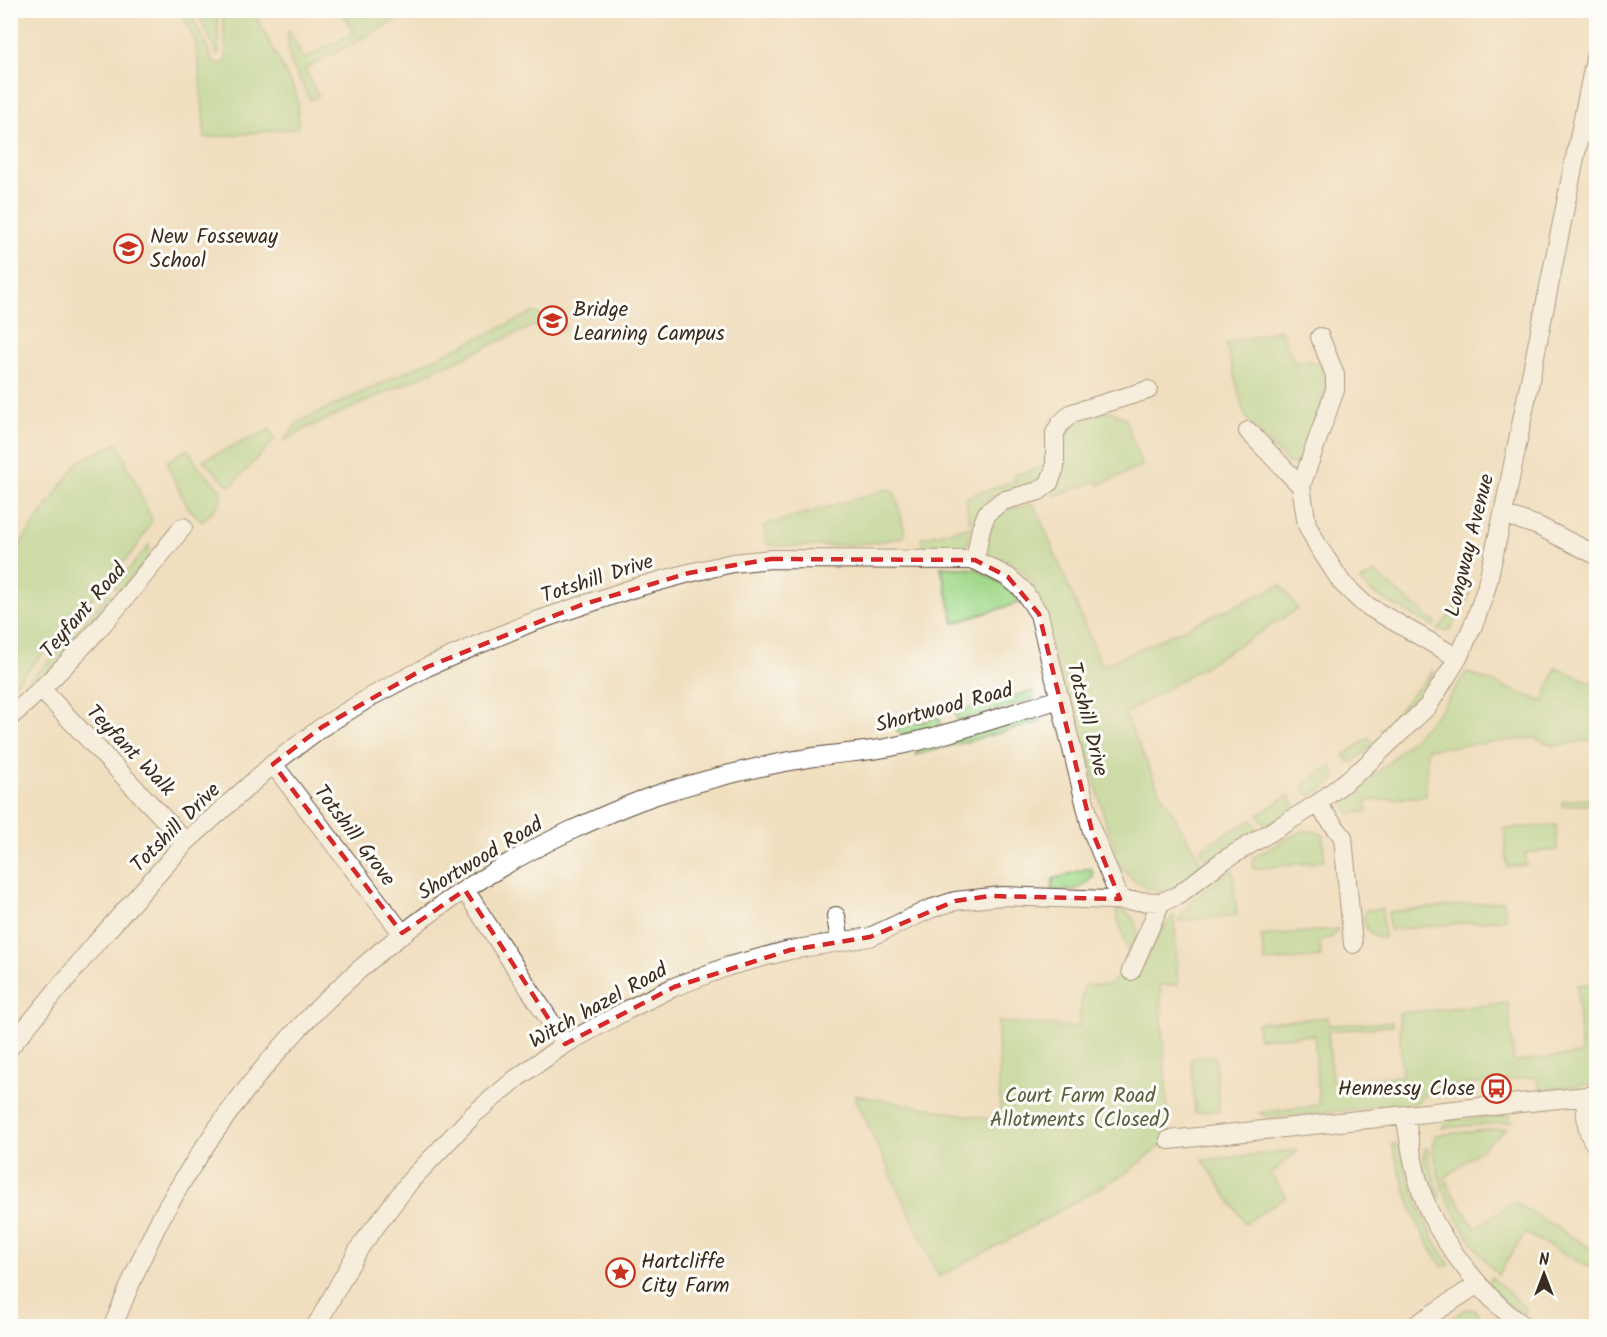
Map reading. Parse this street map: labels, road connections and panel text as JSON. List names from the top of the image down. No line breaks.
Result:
{"streets":{"street":["Longway Avenue","Totshill Drive","Teyfant Road","Shortwood Road","Teyfant Walk","Totshill Grove","Witch hazel Road"]},"crossings":[["Totshill Drive","Shortwood Road"],["Totshill Drive","Teyfant Walk"],["Totshill Drive","Totshill Grove"],["Totshill Drive","Witch hazel Road"],["Teyfant Road","Teyfant Walk"],["Shortwood Road","Totshill Grove"]],"parks":["Court Farm Road Allotments (Closed)"],"places":{"school or university":["New Fosseway School","Bridge Learning Campus"],"bus stop":["Hennessy Close"],"place":["Hartcliffe City Farm"]},"north":"top"}
